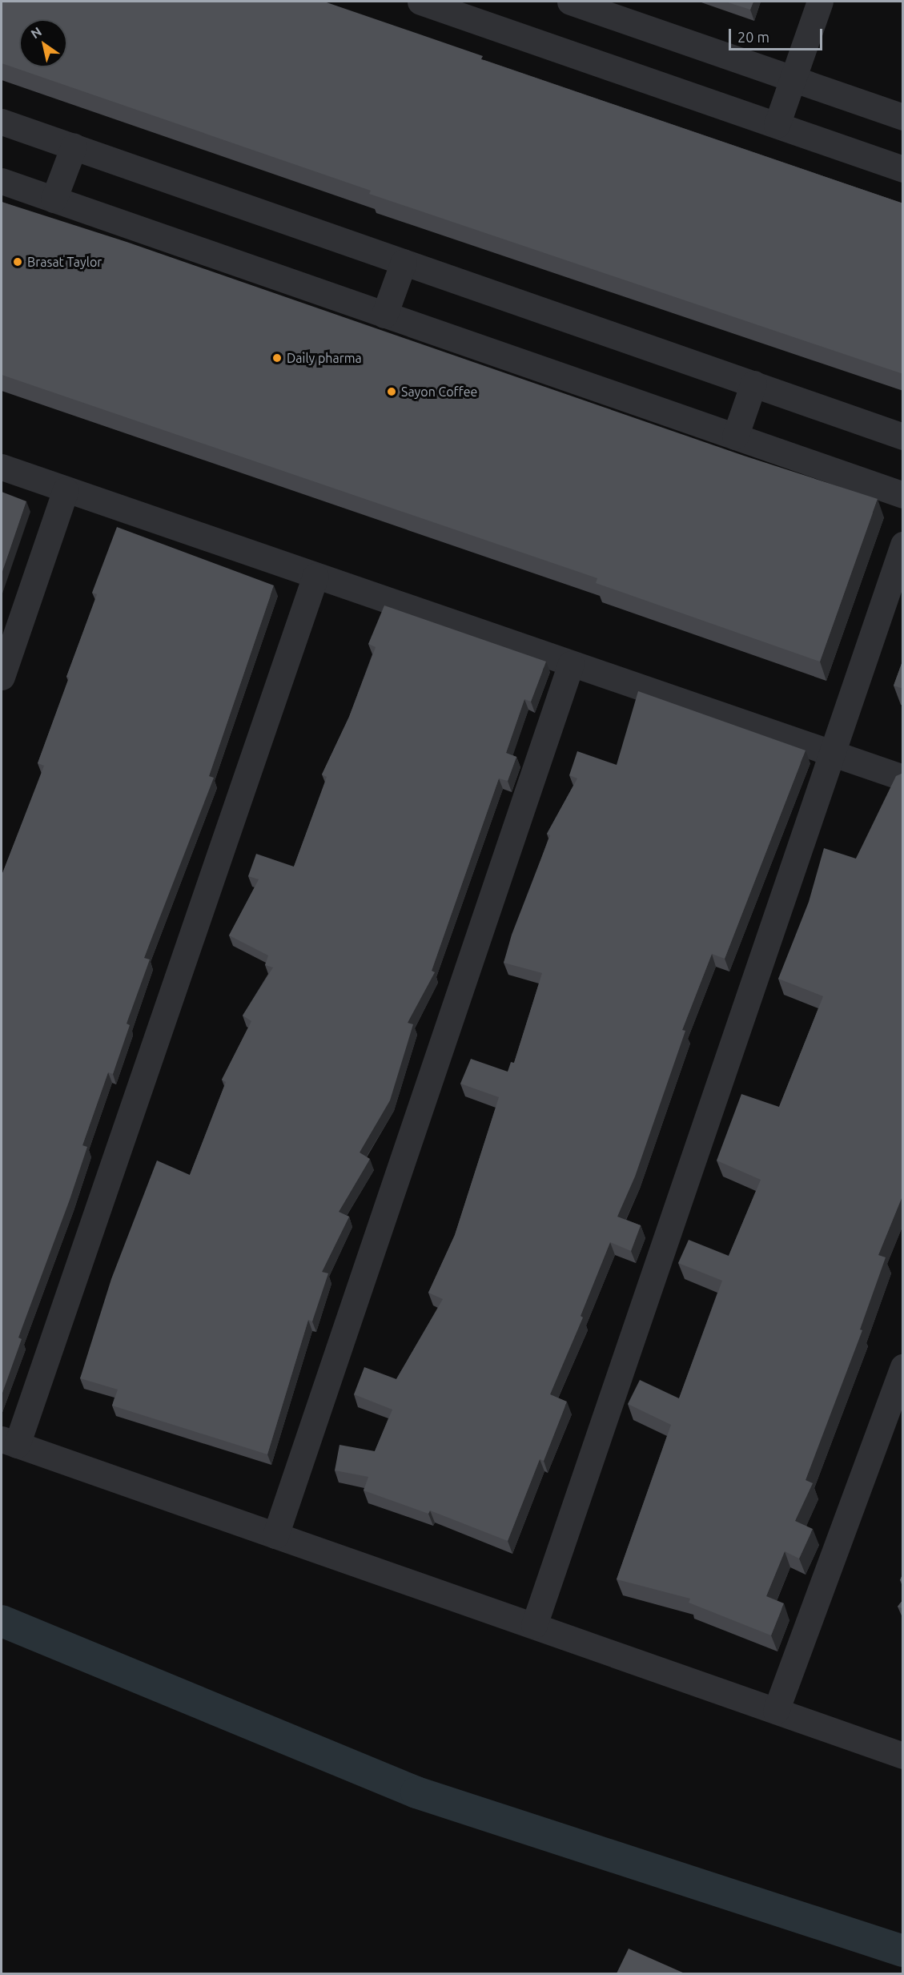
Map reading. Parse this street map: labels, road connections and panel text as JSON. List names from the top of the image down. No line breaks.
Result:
{"places":["Brasat Taylor","Daily pharma","Sayon Coffee"],"scale_bar":"20 m","north":"top left"}
